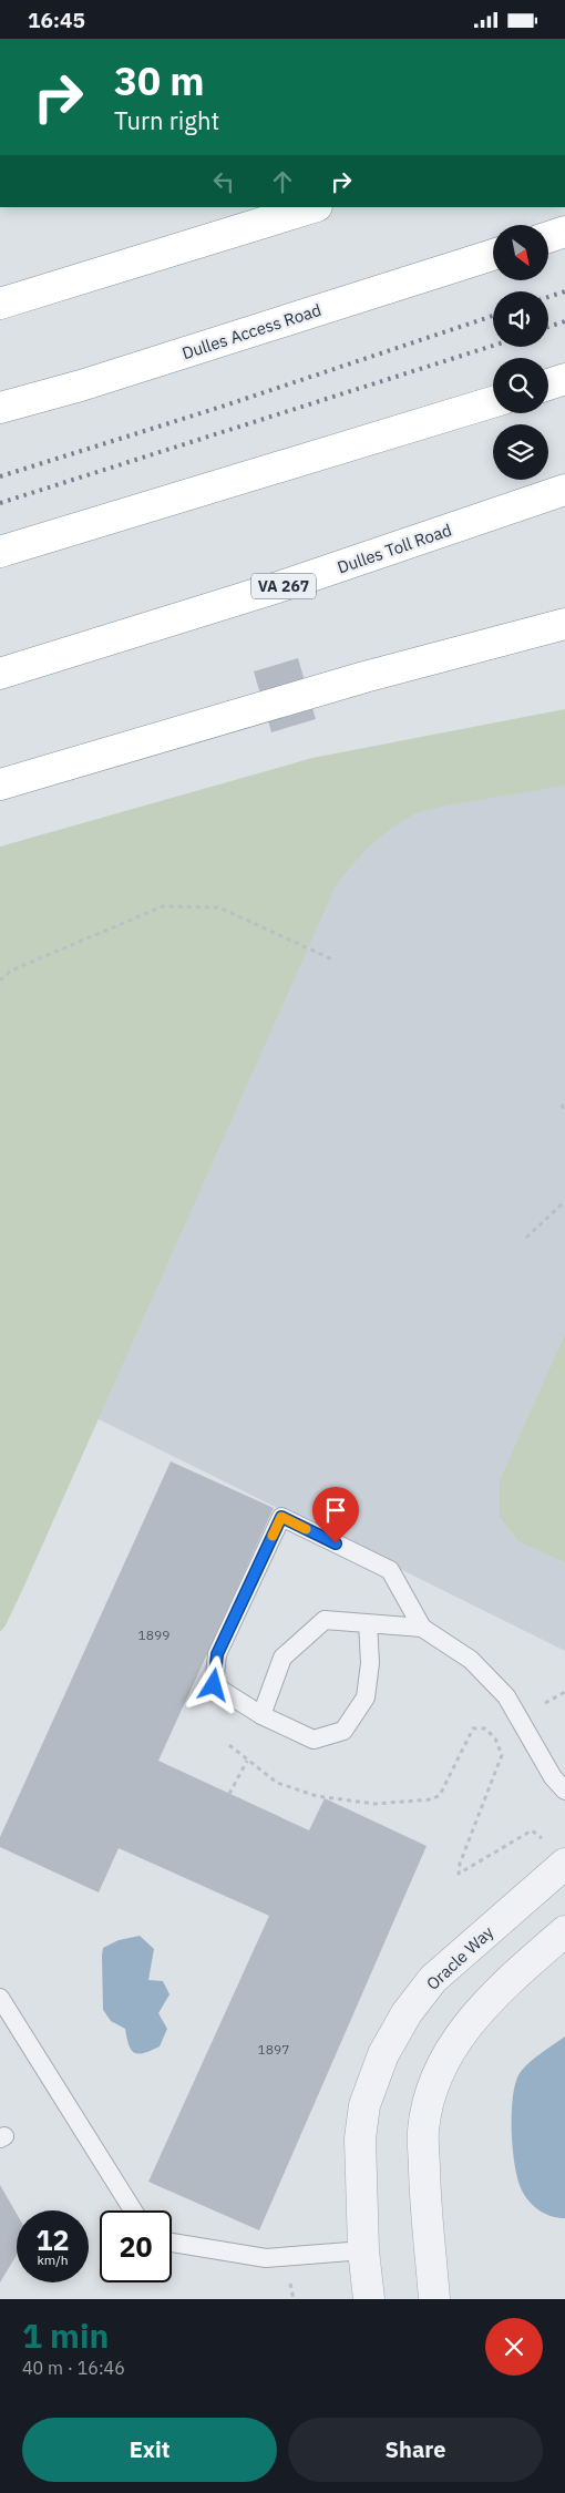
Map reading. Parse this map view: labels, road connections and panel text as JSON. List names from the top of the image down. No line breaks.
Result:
{"streets":{"highway":["Dulles Access Road","Dulles Toll Road","VA 267"],"street":["Oracle Way"]},"house_numbers":["1899","1897"],"north":"bottom right","page":{"status":"16:45","turn":["30 m","Turn right"],"speed":"12 km/h","limit":"20","heading":["1 min","40 m · 16:46"],"buttons":["Exit","Share"]}}
